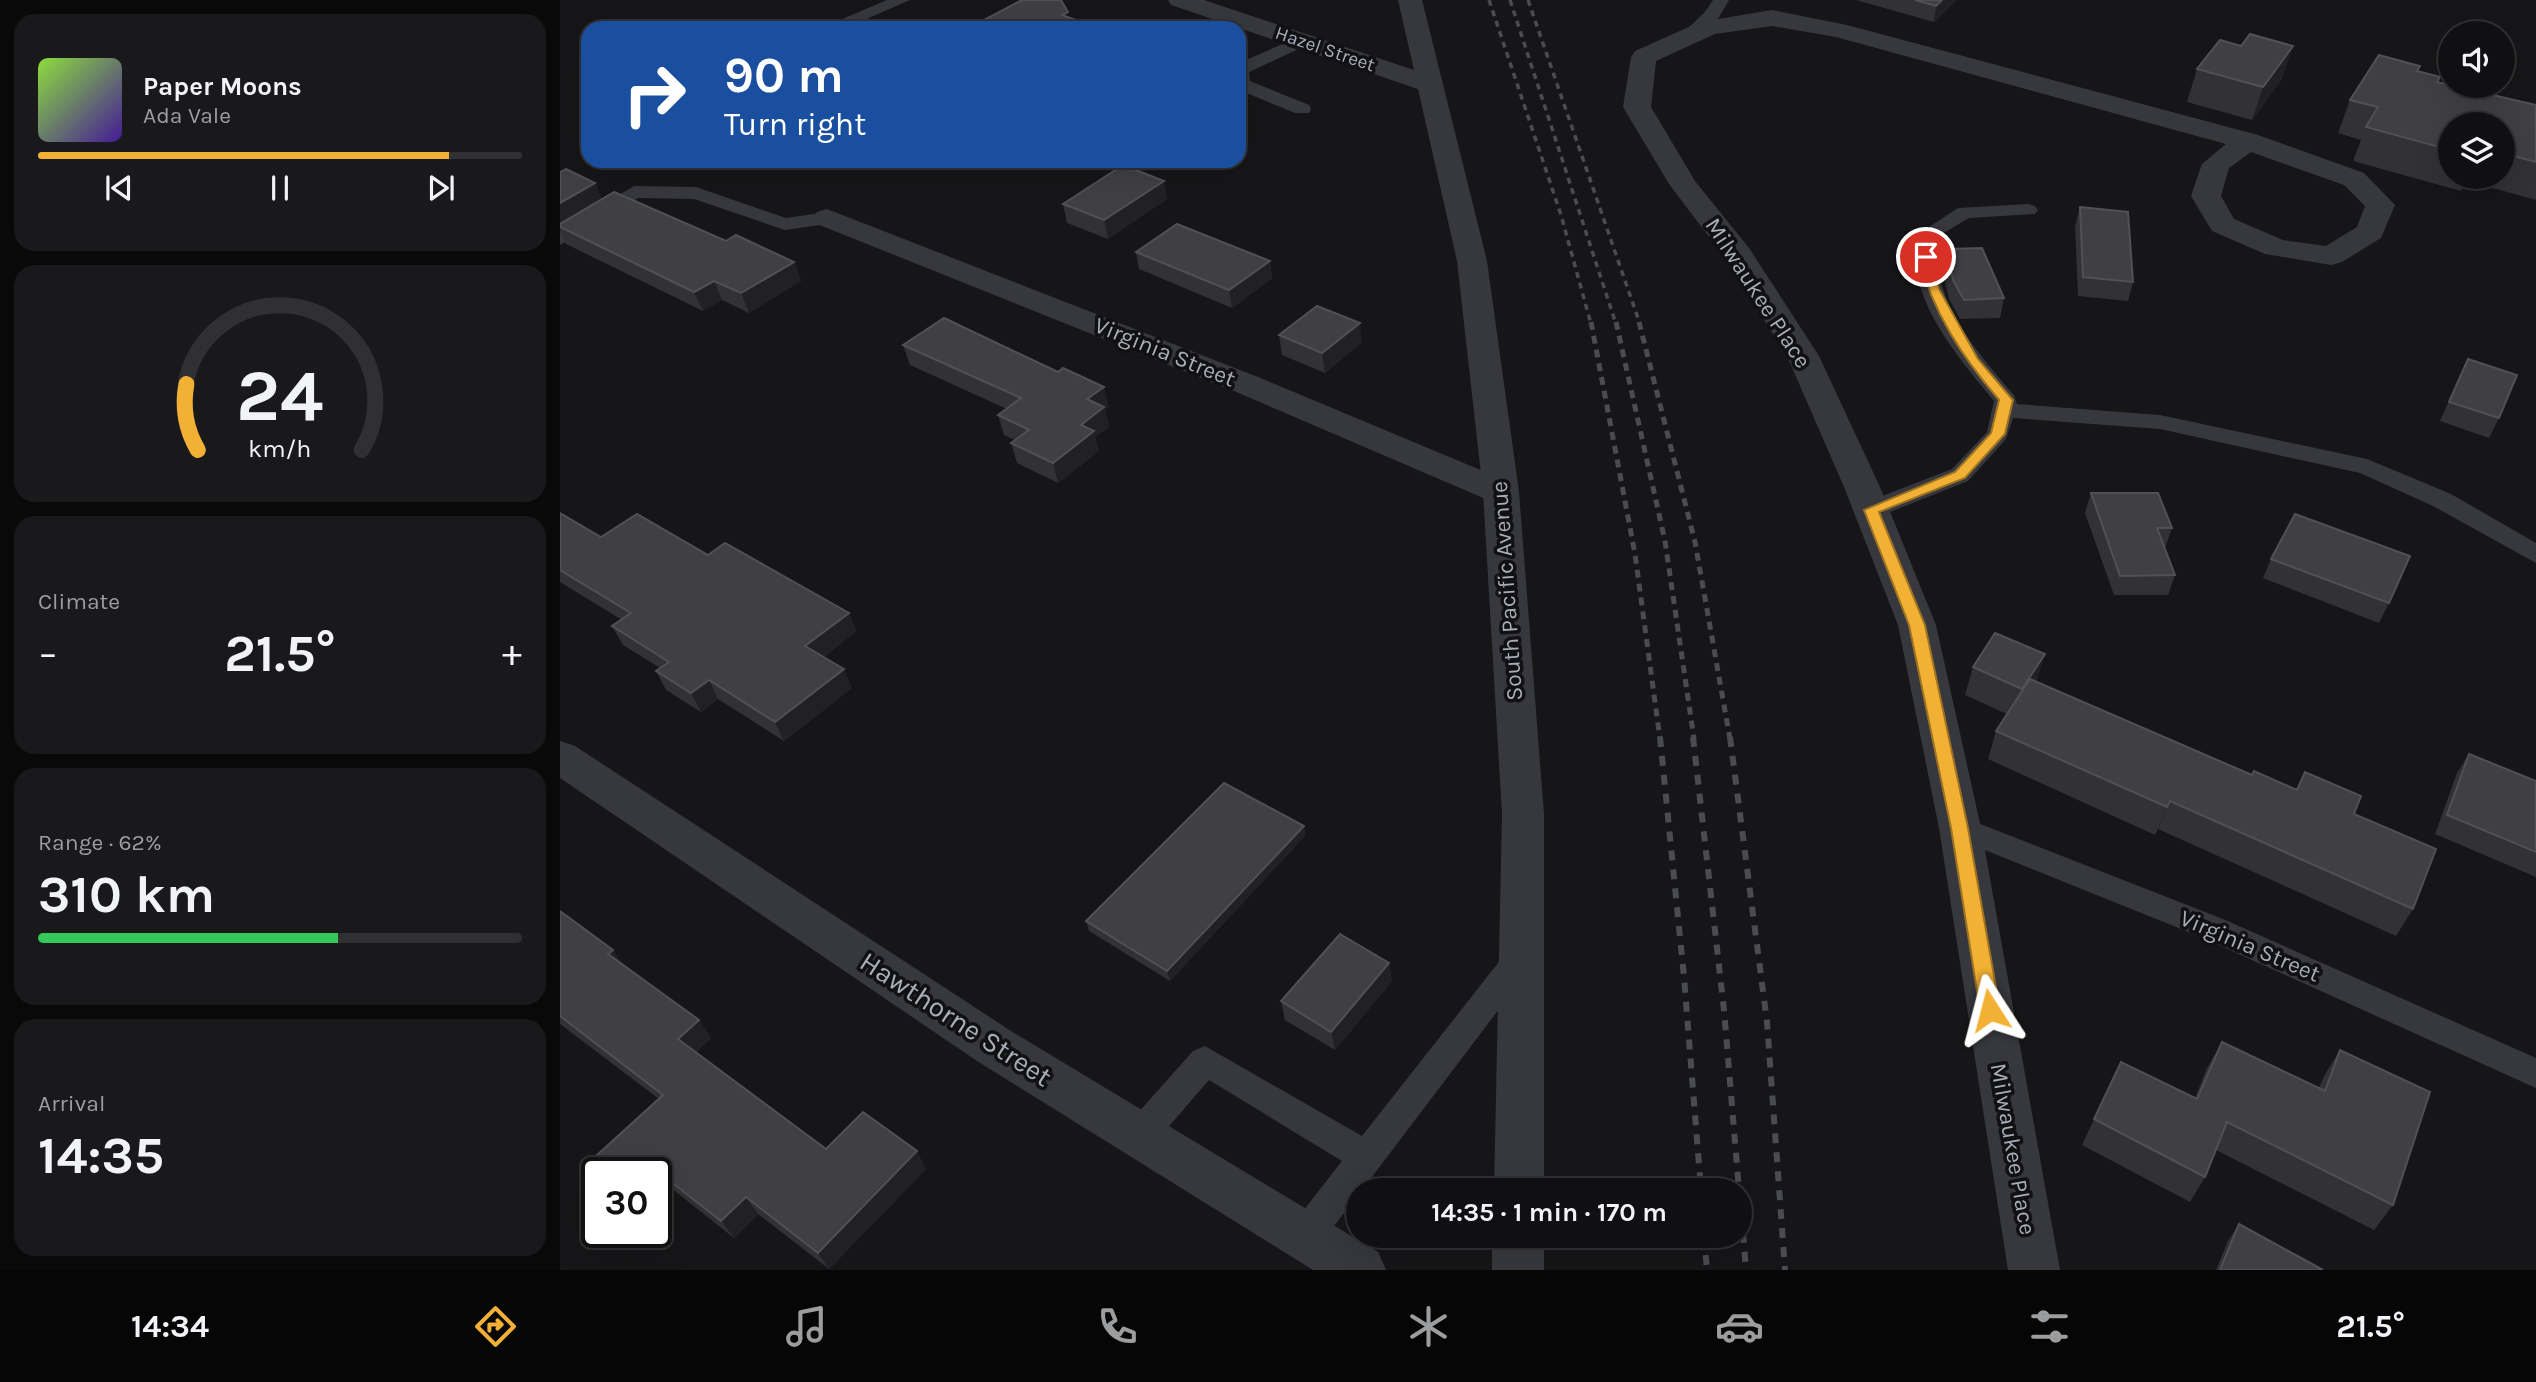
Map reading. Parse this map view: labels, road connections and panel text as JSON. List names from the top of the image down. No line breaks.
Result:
{"streets":{"street":["Hazel Street","Milwaukee Place","Virginia Street","South Pacific Avenue","Hawthorne Street"]},"crossings":[["Hazel Street","South Pacific Avenue"],["Milwaukee Place","Virginia Street"],["Virginia Street","South Pacific Avenue"]],"page":{"turn":["90 m","Turn right"],"song":["Paper Moons","Ada Vale"],"tile":["Climate",["Range · 62%","310 km"],["Arrival","14:35"]],"heat":["−","21.5°","+"],"limit":"30","trip":"14:35 · 1 min · 170 m","tabs":["14:34","21.5°"],"gauge":["24","km/h"]}}
